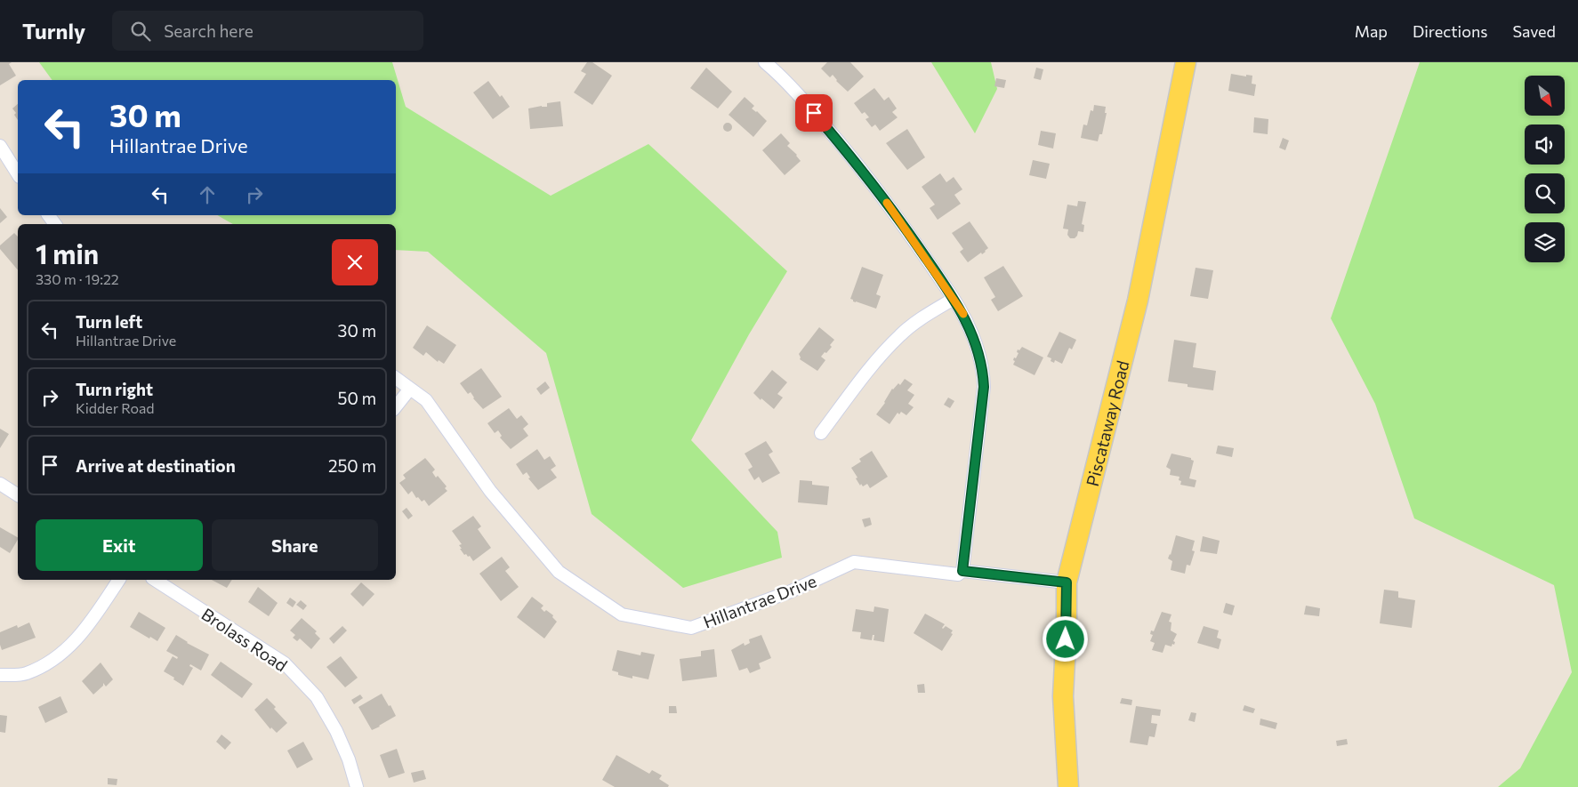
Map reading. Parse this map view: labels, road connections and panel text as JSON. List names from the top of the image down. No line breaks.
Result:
{"streets":{"main road":["Piscataway Road"],"street":["Hillantrae Drive","Brolass Road"]},"crossings":[["Piscataway Road","Hillantrae Drive"]],"north":"bottom right","page":{"header":"Turnly","search":"Search here","nav":["Map","Directions","Saved"],"turn":["30 m","Hillantrae Drive"],"heading":["1 min","330 m · 19:22"],"list":[{"name":"Turn left","note":"Hillantrae Drive","value":"30 m"},{"name":"Turn right","note":"Kidder Road","value":"50 m"},{"name":"Arrive at destination","value":"250 m"}],"buttons":["Exit","Share"]}}
